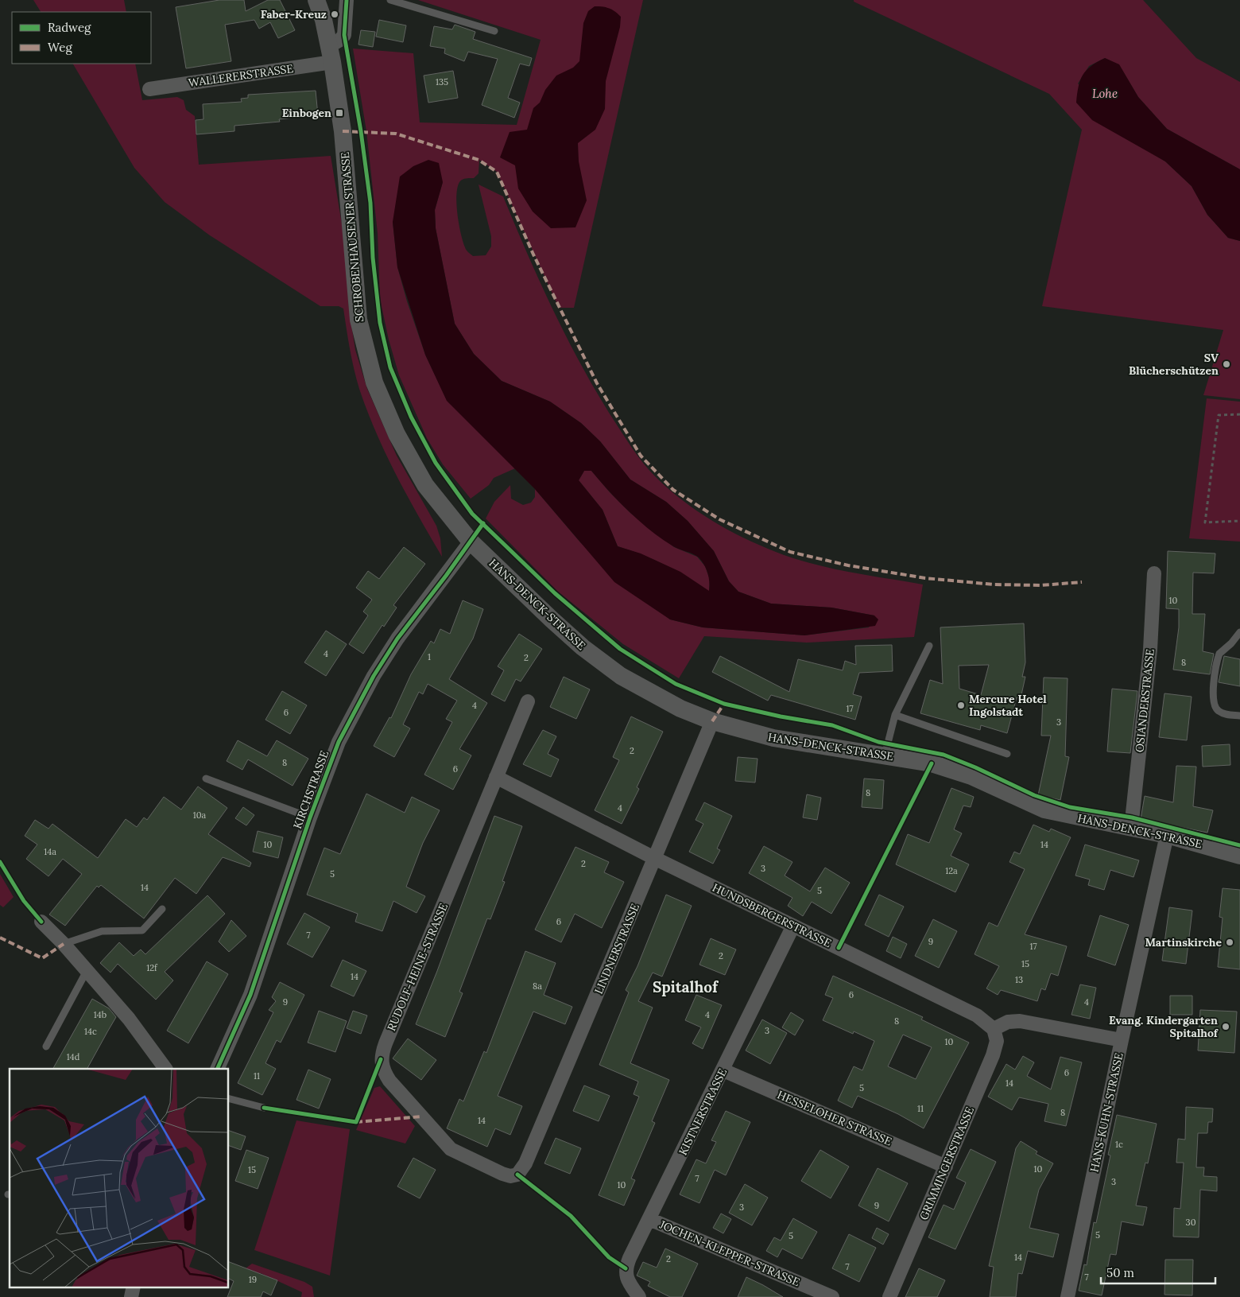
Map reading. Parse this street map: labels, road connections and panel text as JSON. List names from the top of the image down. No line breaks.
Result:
{"streets":{"street":["WALLERERSTRASSE","SCHROBENHAUSENER STRASSE","HANS-DENCK-STRASSE","OSIANDERSTRASSE","KIRCHSTRASSE","HUNDSBERGERSTRASSE","LINDNERSTRASSE","RUDOLF-HEINE-STRASSE","KISTNERSTRASSE","HANS-KUHN-STRASSE","HESSELOHER STRASSE","GRIMMINGERSTRASSE","JOCHEN-KLEPPER-STRASSE"]},"crossings":[["WALLERERSTRASSE","SCHROBENHAUSENER STRASSE"],["SCHROBENHAUSENER STRASSE","HANS-DENCK-STRASSE"],["SCHROBENHAUSENER STRASSE","KIRCHSTRASSE"],["HANS-DENCK-STRASSE","OSIANDERSTRASSE"],["HANS-DENCK-STRASSE","KIRCHSTRASSE"],["HANS-DENCK-STRASSE","LINDNERSTRASSE"],["HANS-DENCK-STRASSE","HANS-KUHN-STRASSE"],["HUNDSBERGERSTRASSE","LINDNERSTRASSE"],["HUNDSBERGERSTRASSE","RUDOLF-HEINE-STRASSE"],["HUNDSBERGERSTRASSE","KISTNERSTRASSE"],["HUNDSBERGERSTRASSE","GRIMMINGERSTRASSE"],["LINDNERSTRASSE","RUDOLF-HEINE-STRASSE"],["KISTNERSTRASSE","HESSELOHER STRASSE"],["KISTNERSTRASSE","JOCHEN-KLEPPER-STRASSE"],["HESSELOHER STRASSE","GRIMMINGERSTRASSE"]],"districts":["Spitalhof"],"water":["Lohe"],"places":{"other":["Faber-Kreuz","SV Blücherschützen","Mercure Hotel Ingolstadt","Martinskirche","Evang. Kindergarten Spitalhof"],"transit":["Einbogen"]},"house_numbers":["135","10","4","1","2","8","4","17","6","3","2","8","6","8","4","10a","10","14","14a","2","3","12a","5","14","5","6","7","9","17","2","15","12f","14","13","8a","6","9","4","14b","4","8","3","14c","10","14d","6","11","14","5","11","8","14","1c","10","15","7","3","10","9","3","30","5","5","14","2","7","7","19"],"legend":["Radweg","Weg"],"scale_bar":"50 m"}
